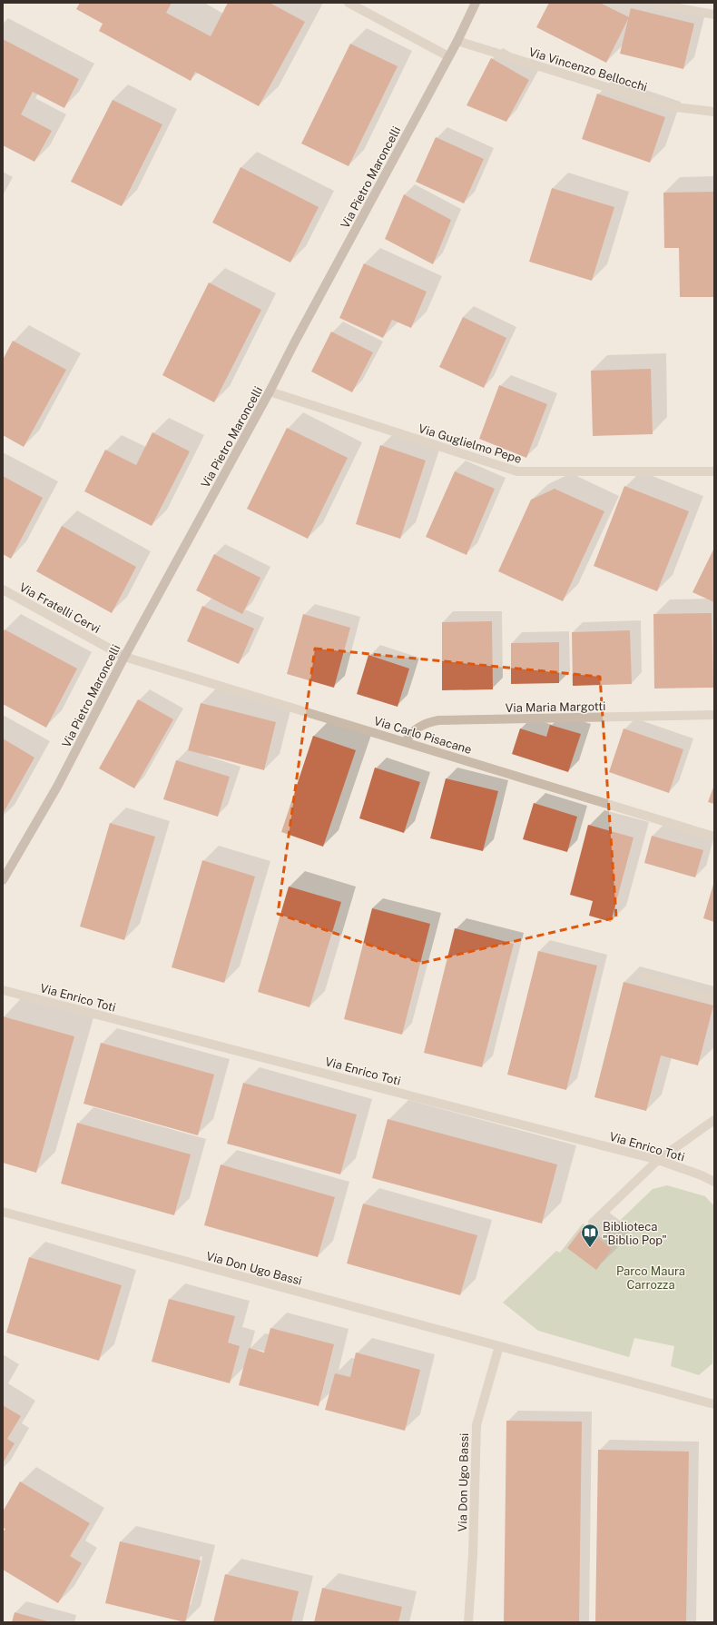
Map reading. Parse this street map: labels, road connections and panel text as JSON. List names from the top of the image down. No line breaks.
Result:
{"streets":{"street":["Via Vincenzo Bellocchi","Via Pietro Maroncelli","Via Guglielmo Pepe","Via Fratelli Cervi","Via Maria Margotti","Via Carlo Pisacane","Via Enrico Toti","Via Don Ugo Bassi"]},"crossings":[["Via Vincenzo Bellocchi","Via Pietro Maroncelli"],["Via Pietro Maroncelli","Via Guglielmo Pepe"],["Via Pietro Maroncelli","Via Fratelli Cervi"],["Via Pietro Maroncelli","Via Carlo Pisacane"],["Via Fratelli Cervi","Via Carlo Pisacane"],["Via Maria Margotti","Via Carlo Pisacane"]],"parks":["Parco Maura Carrozza"],"places":{"library":["Biblioteca \"Biblio Pop\""]}}
